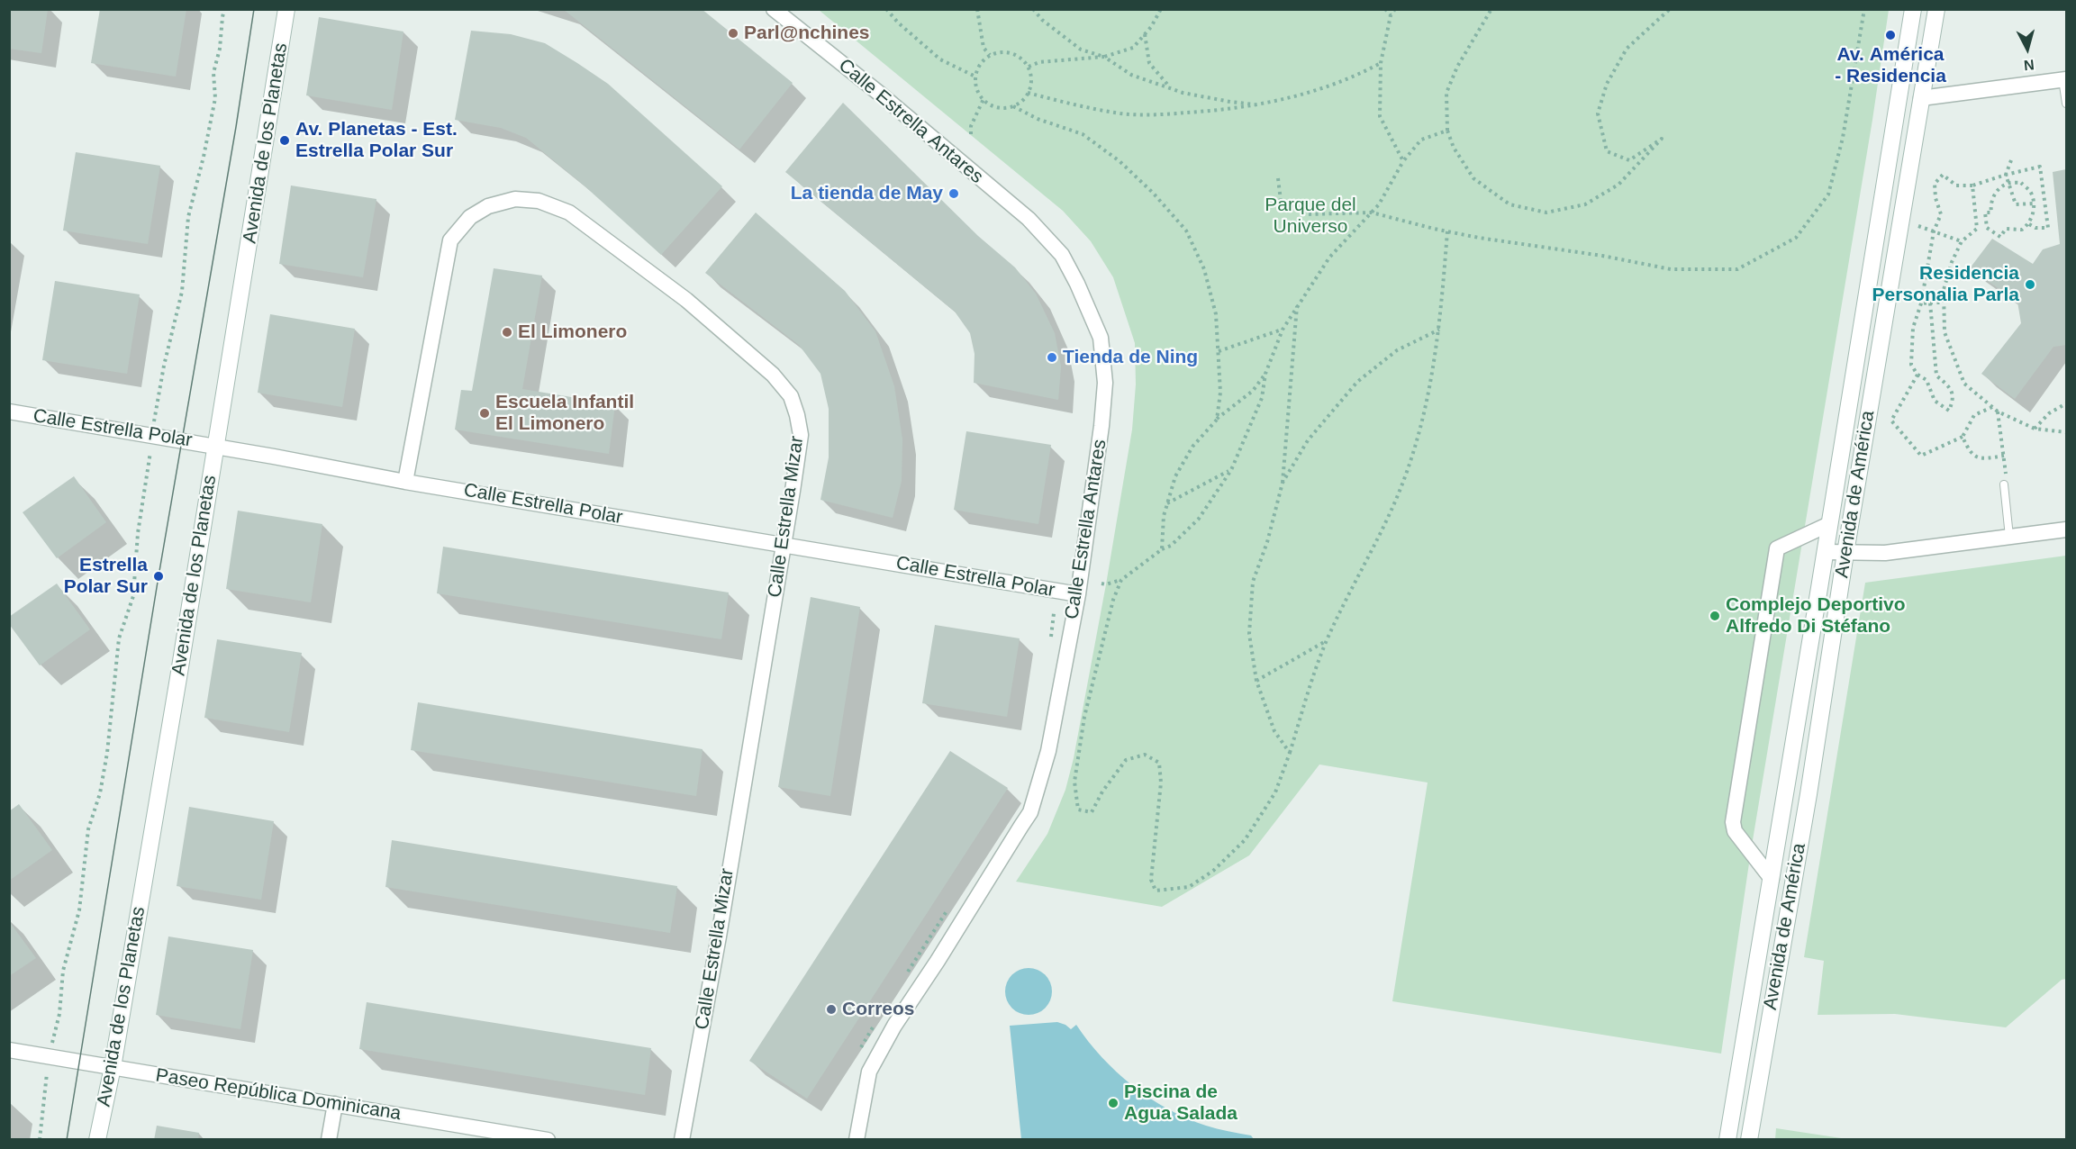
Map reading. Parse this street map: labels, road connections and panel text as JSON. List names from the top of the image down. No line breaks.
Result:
{"streets":{"main road":["Avenida de los Planetas","Avenida de América"],"street":["Calle Estrella Antares","Calle Estrella Polar","Calle Estrella Mizar","Paseo República Dominicana"]},"crossings":[["Calle Estrella Antares","Calle Estrella Polar"],["Avenida de los Planetas","Calle Estrella Polar"],["Avenida de los Planetas","Paseo República Dominicana"],["Calle Estrella Polar","Calle Estrella Mizar"]],"parks":["Parque del Universo"],"places":["Parl@nchines","Av. América - Residencia","Av. Planetas - Est. Estrella Polar Sur","La tienda de May","Residencia Personalia Parla","El Limonero","Tienda de Ning","Escuela Infantil El Limonero","Estrella Polar Sur","Complejo Deportivo Alfredo Di Stéfano","Correos","Piscina de Agua Salada"],"north":"bottom"}
